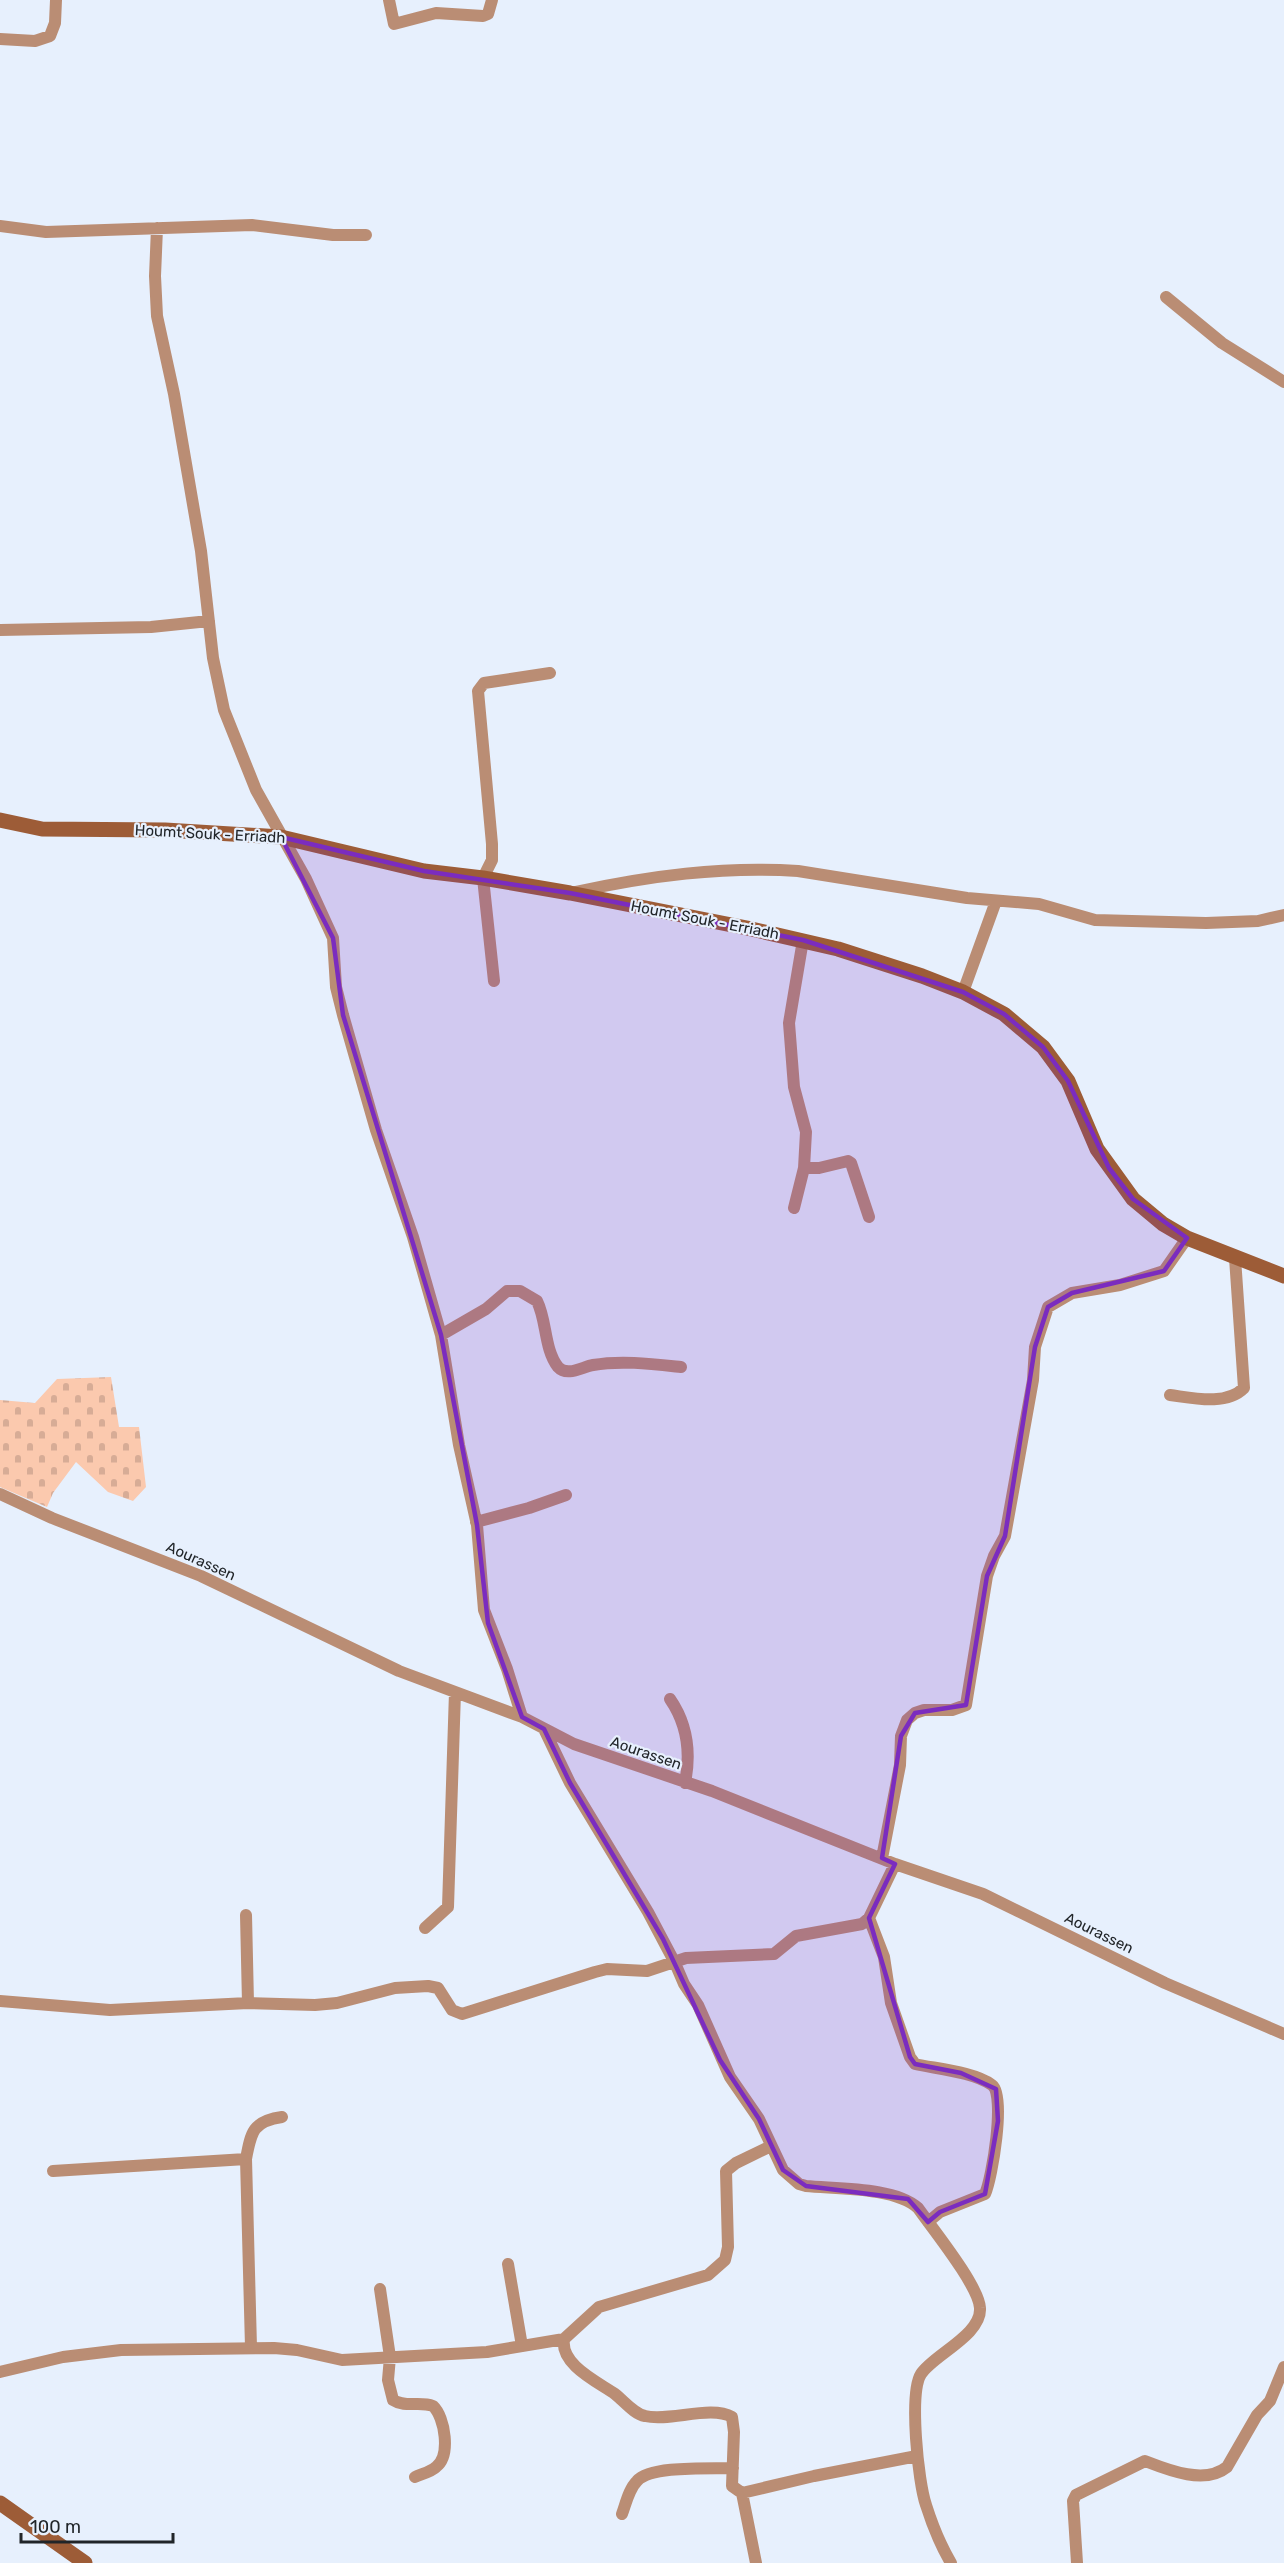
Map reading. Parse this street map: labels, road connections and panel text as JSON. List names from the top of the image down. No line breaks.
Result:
{"streets":{"street":["Houmt Souk - Erriadh","Aourassen"]},"scale_bar":"100 m"}
